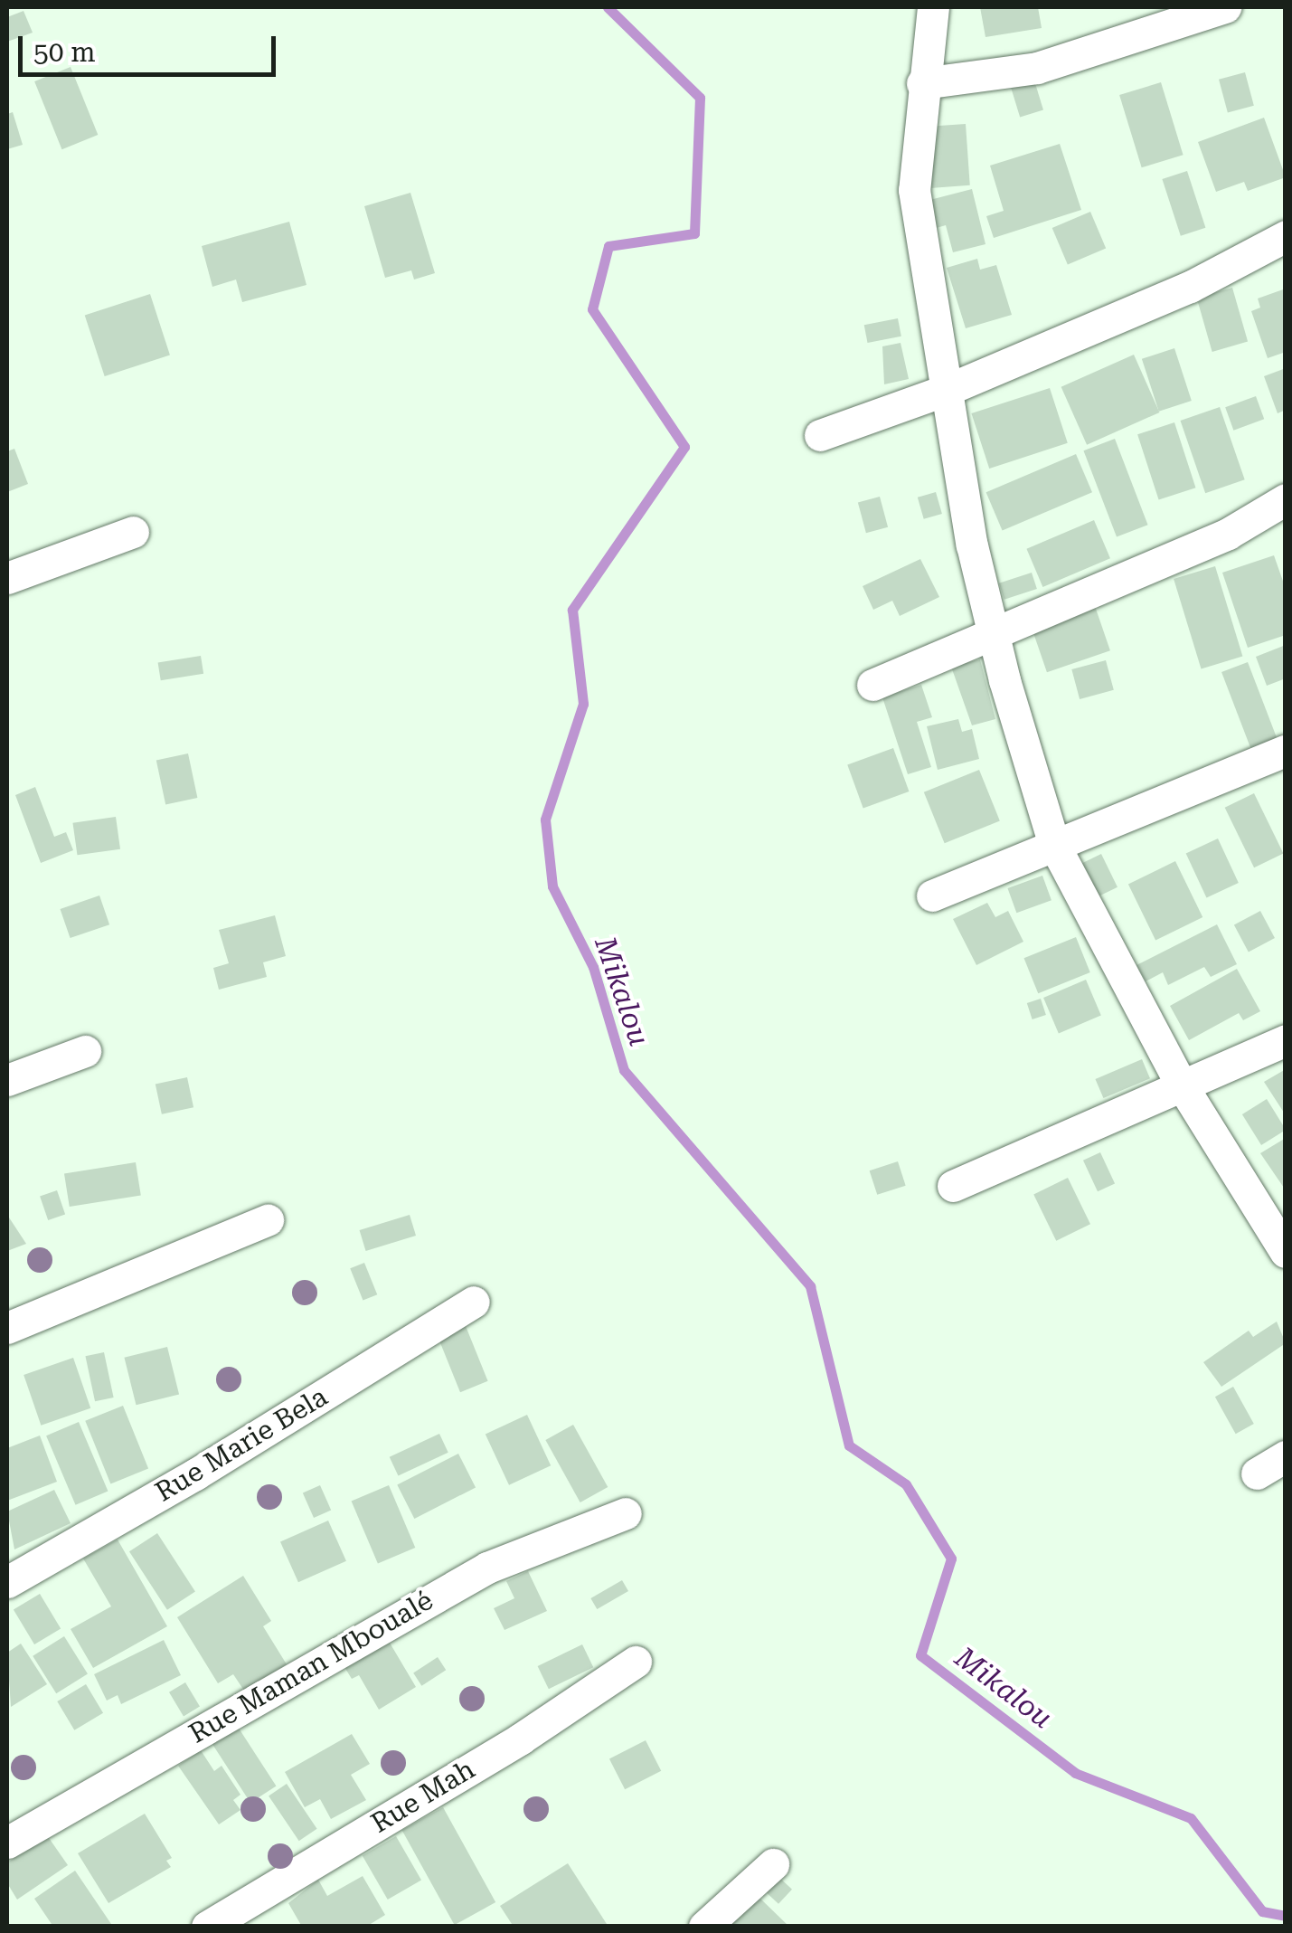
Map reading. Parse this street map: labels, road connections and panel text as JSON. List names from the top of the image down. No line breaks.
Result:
{"streets":{"street":["Rue Marie Bela","Rue Maman Mboualé","Rue Mah"]},"water":["Mikalou"],"scale_bar":"50 m"}
